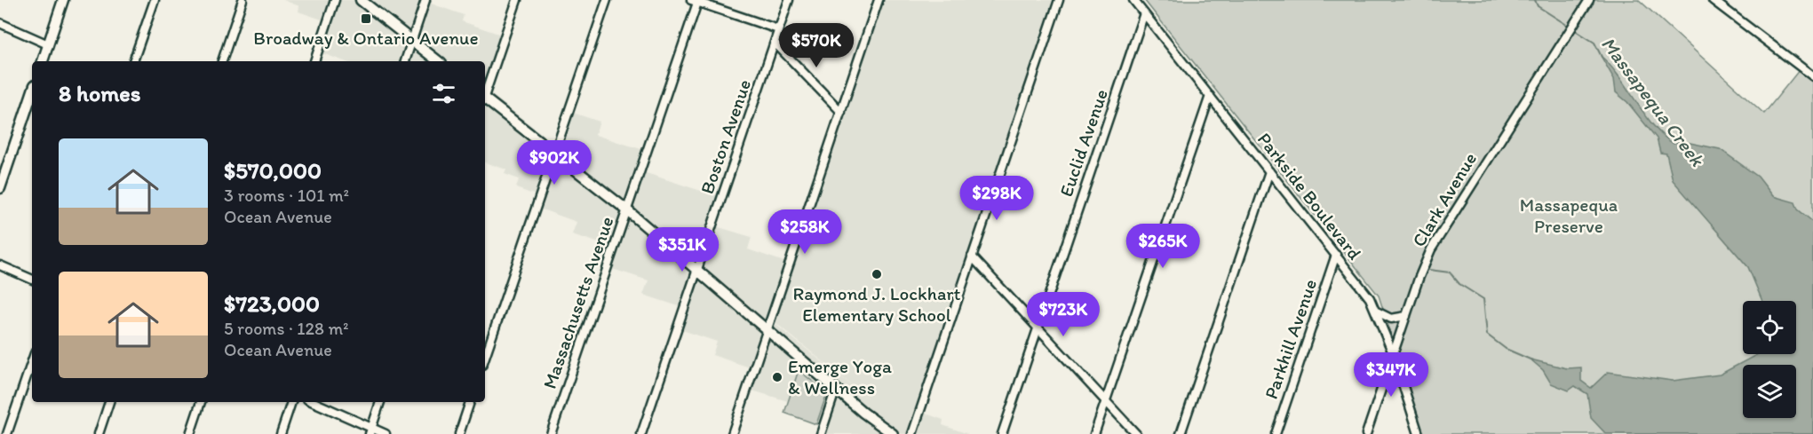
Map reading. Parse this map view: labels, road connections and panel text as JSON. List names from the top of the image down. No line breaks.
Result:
{"streets":{"street":["Boston Avenue","Euclid Avenue","Parkside Boulevard","Clark Avenue","Massachusetts Avenue","Parkhill Avenue"]},"crossings":[["Euclid Avenue","Parkside Boulevard"],["Parkside Boulevard","Clark Avenue"],["Parkside Boulevard","Parkhill Avenue"]],"water":["Massapequa Creek"],"parks":["Massapequa Preserve"],"places":{"transit":["Broadway & Ontario Avenue"],"other":["Raymond J. Lockhart Elementary School","Emerge Yoga & Wellness"]},"page":{"price":["$570K","$902K","$298K","$258K","$265K","$351K","$723K","$347K"],"heading":"8 homes","list":[{"name":"$570,000","note":"3 rooms · 101 m² · Ocean Avenue"},{"name":"$723,000","note":"5 rooms · 128 m² · Ocean Avenue"}]}}
